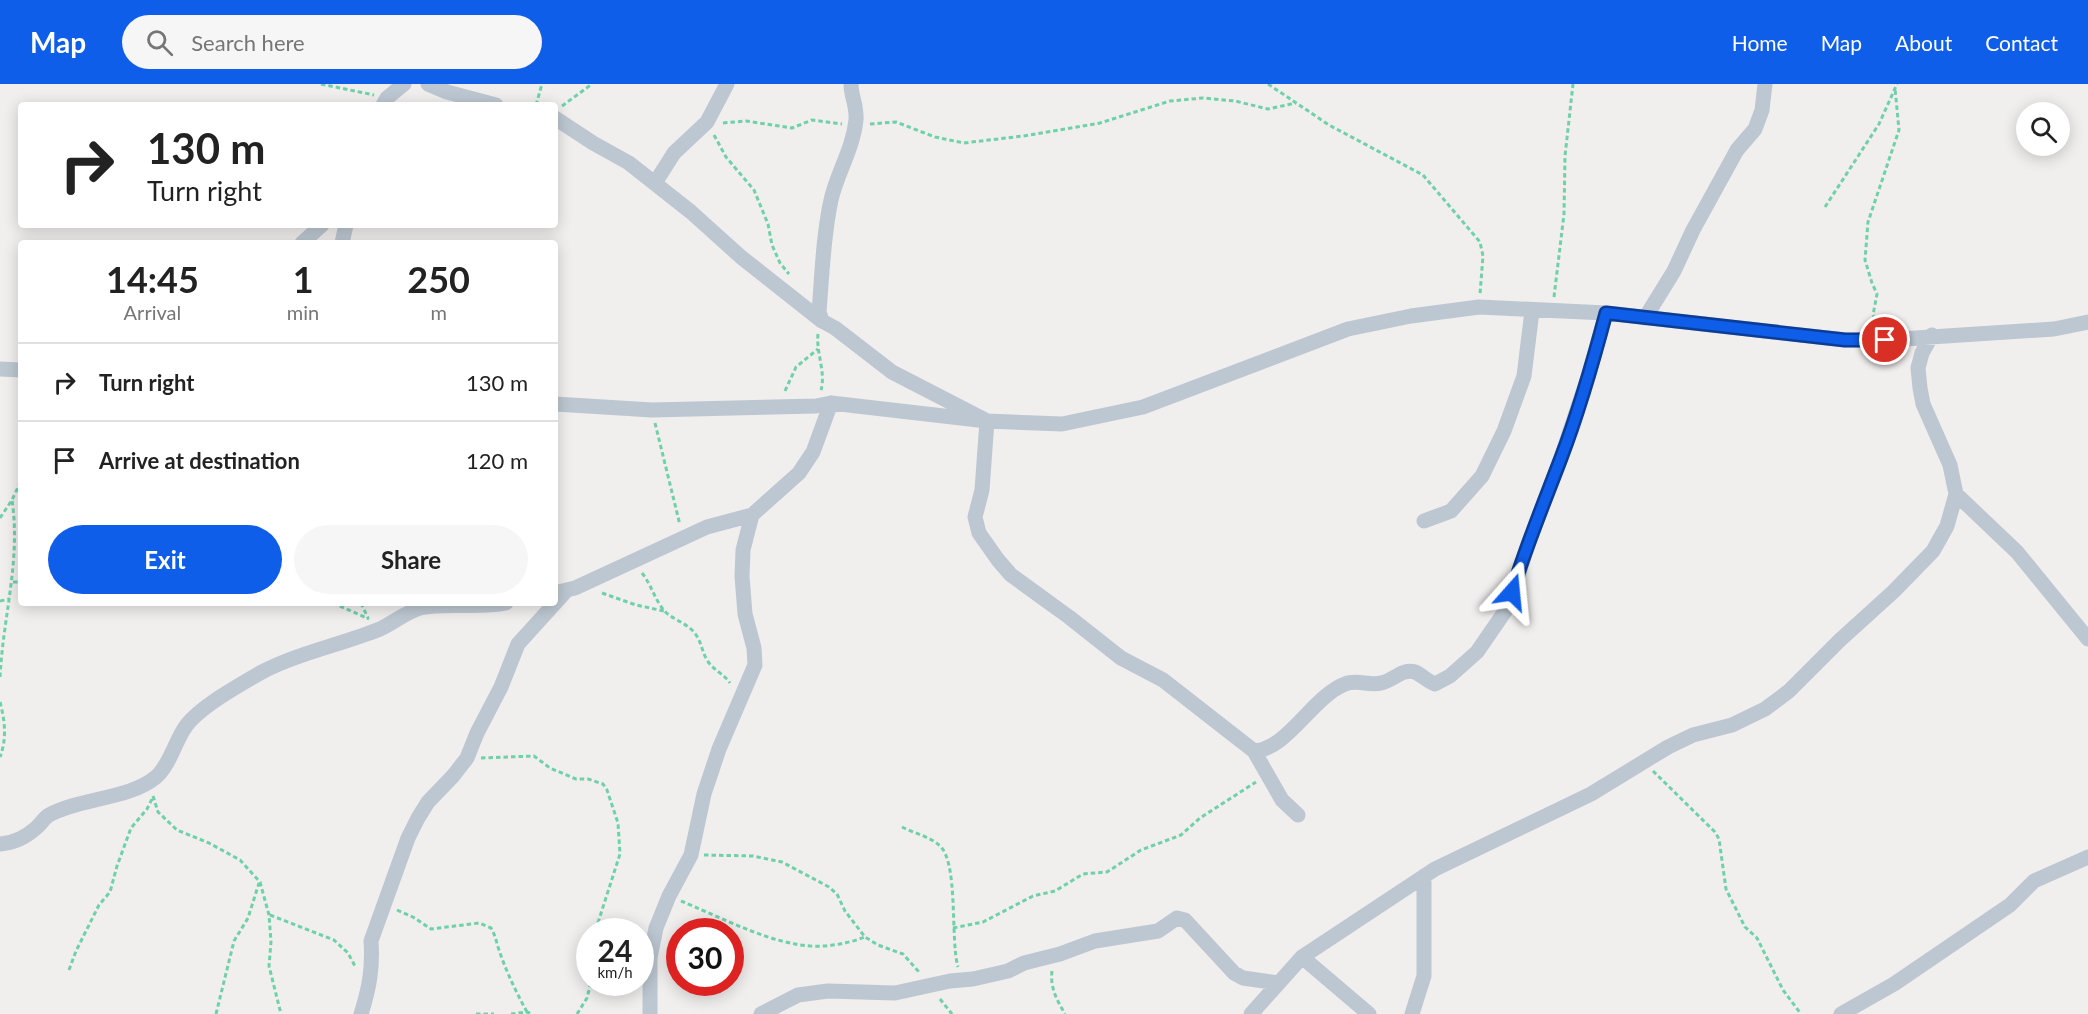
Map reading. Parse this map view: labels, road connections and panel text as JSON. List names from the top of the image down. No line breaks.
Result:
{"page":{"header":"Map","search":"Search here","nav":["Home","Map","About","Contact"],"turn":["130 m","Turn right"],"eta":["14:45","Arrival","1","min","250","m"],"list":[{"name":"Turn right","value":"130 m"},{"name":"Arrive at destination","value":"120 m"}],"buttons":["Exit","Share"],"speed":"24 km/h","limit":"30"}}
